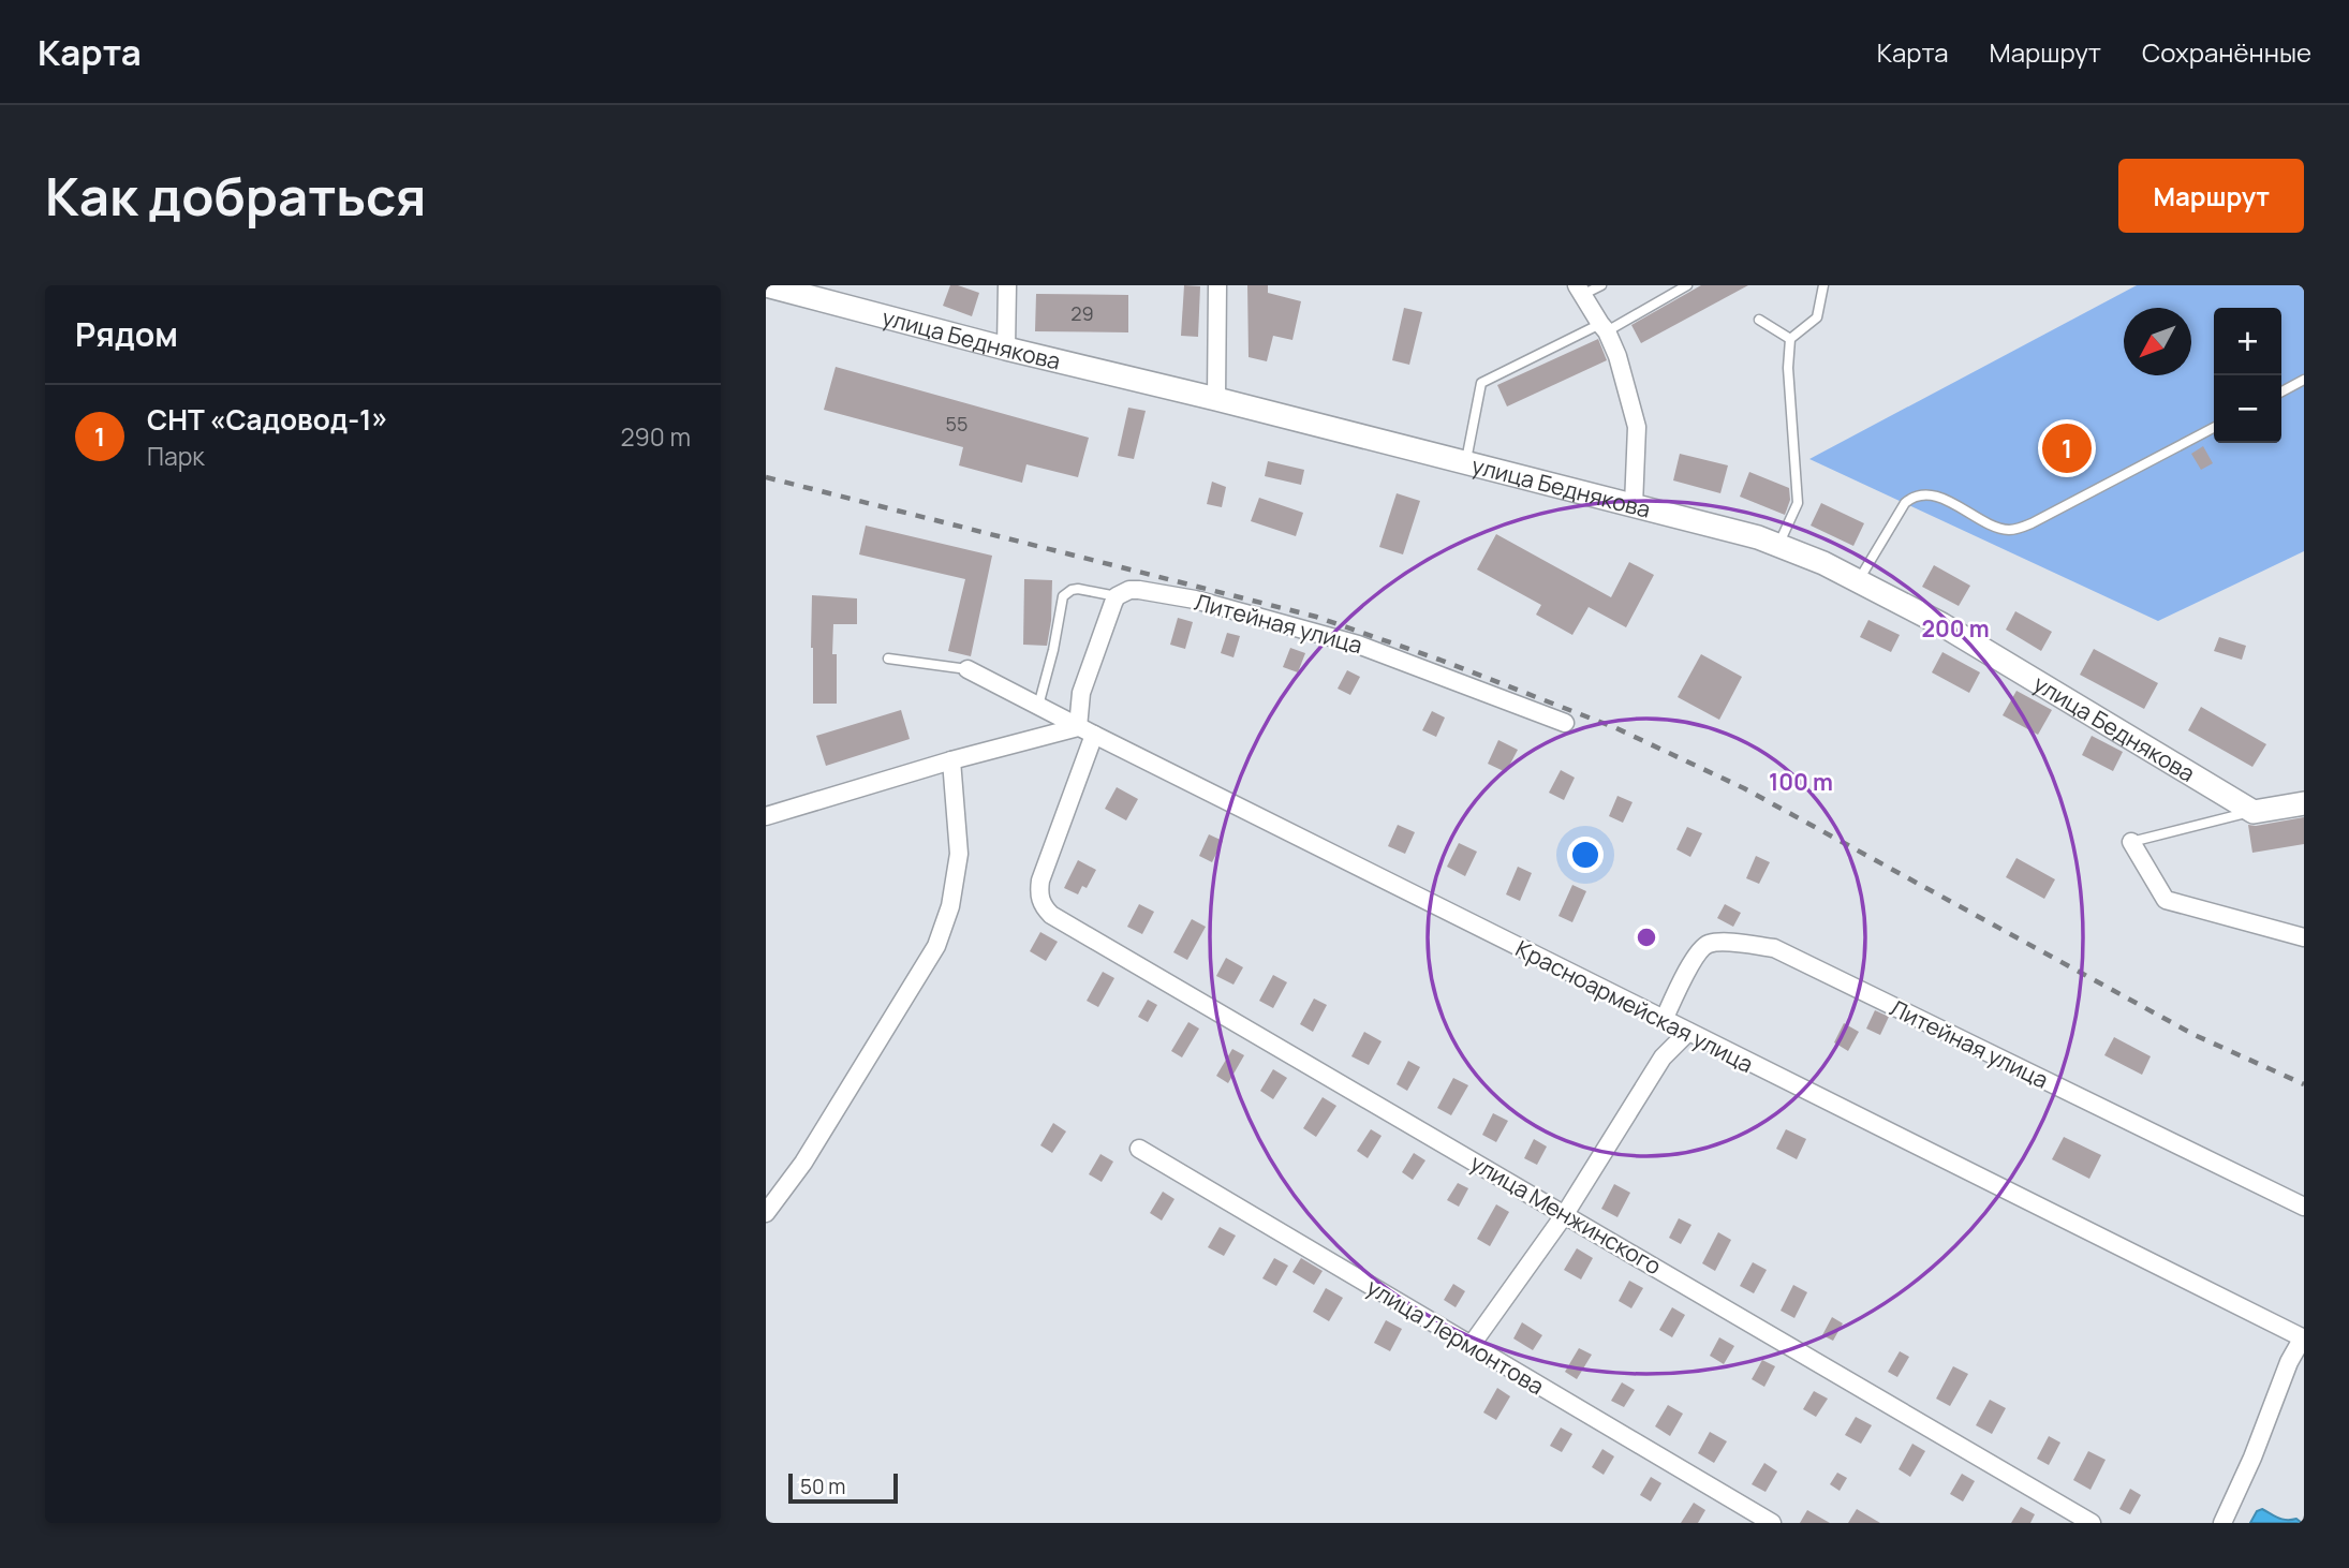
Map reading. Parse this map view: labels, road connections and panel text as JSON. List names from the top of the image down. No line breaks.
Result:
{"streets":{"street":["улица Беднякова","Литейная улица","Красноармейская улица","улица Менжинского","улица Лермонтова"]},"crossings":[["Литейная улица","Красноармейская улица"],["Красноармейская улица","улица Менжинского"]],"house_numbers":["29","55"],"scale_bar":"50 m","north":"bottom left","page":{"header":"Карта","nav":["Карта","Маршрут","Сохранённые"],"buttons":"Маршрут","title":"Как добраться","heading":"Рядом","map_buttons":["+","−"],"list":[{"mark":"1","name":"СНТ «Садовод-1»","note":"Парк","value":"290 m"}],"pins":"1","scale":"50 m"},"rings":["200 m","100 m"]}
